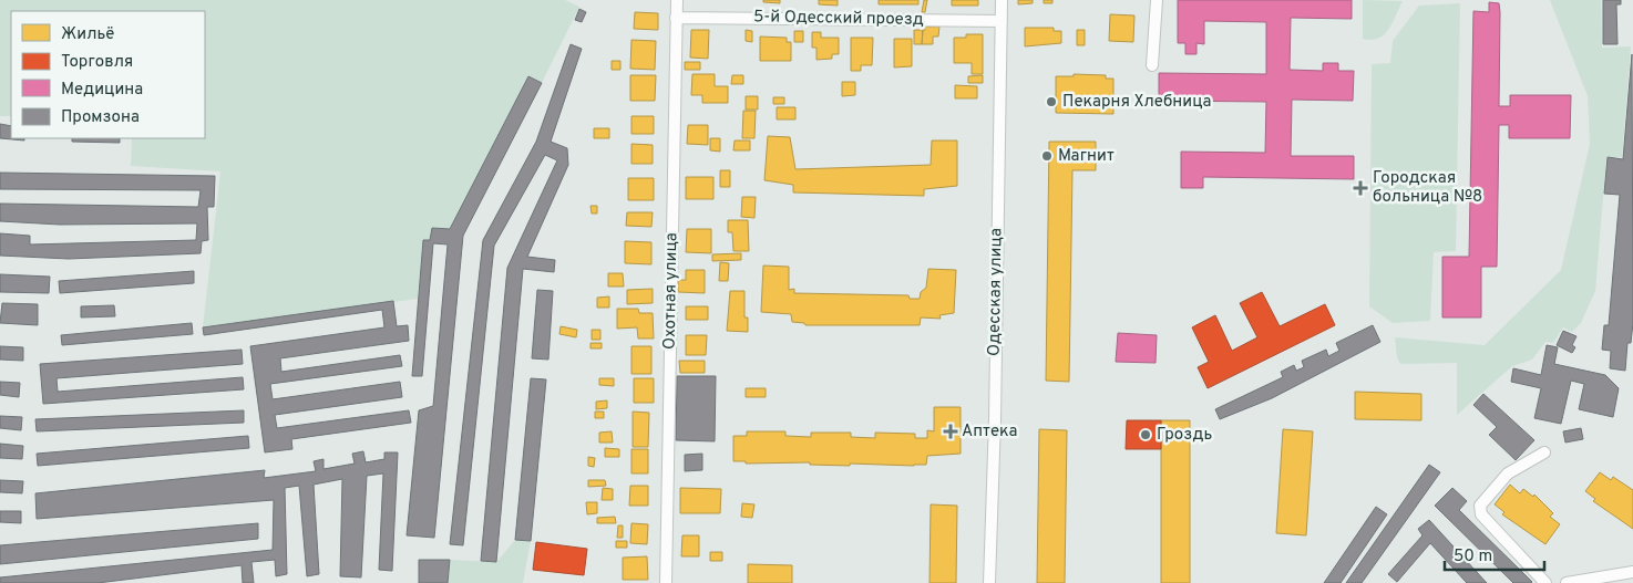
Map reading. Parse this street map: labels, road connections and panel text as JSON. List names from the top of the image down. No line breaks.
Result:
{"streets":{"street":["5-й Одесский проезд","Охотная улица","Одесская улица"]},"crossings":[["5-й Одесский проезд","Охотная улица"],["5-й Одесский проезд","Одесская улица"]],"places":{"other":["Пекарня Хлебница","Магнит","Гроздь"],"health":["Городская больница №8","Аптека"]},"legend":["Жильё","Торговля","Медицина","Промзона"],"scale_bar":"50 m"}
